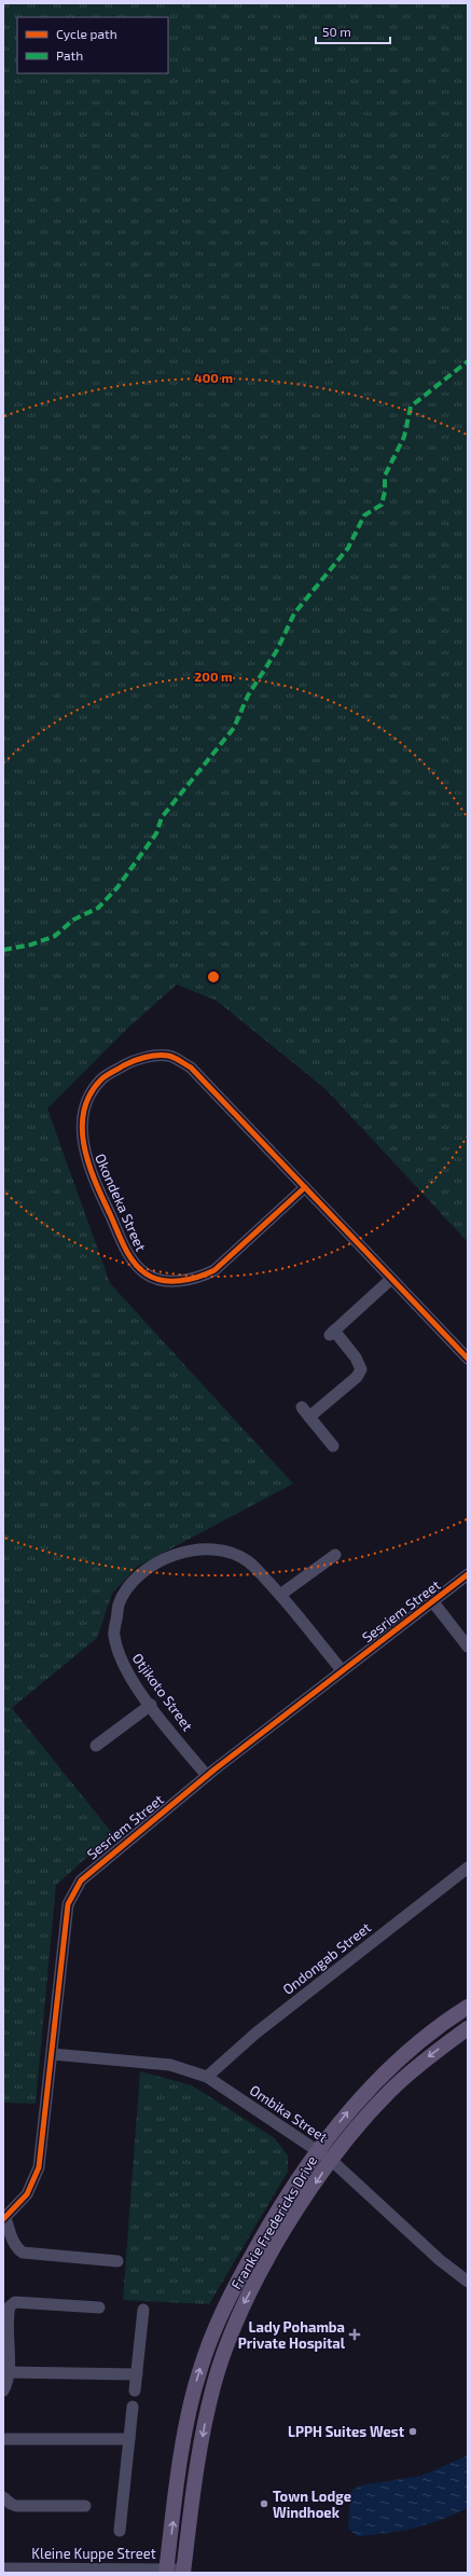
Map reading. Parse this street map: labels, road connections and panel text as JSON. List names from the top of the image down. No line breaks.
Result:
{"streets":{"main road":["Frankie Fredericks Drive"],"street":["Okondeka Street","Sesriem Street","Otjikoto Street","Ondongab Street","Ombika Street","Kleine Kuppe Street"]},"crossings":[["Sesriem Street","Otjikoto Street"],["Sesriem Street","Ombika Street"],["Ondongab Street","Ombika Street"],["Ombika Street","Frankie Fredericks Drive"],["Frankie Fredericks Drive","Kleine Kuppe Street"]],"places":{"health":["Lady Pohamba Private Hospital"],"other":["LPPH Suites West","Town Lodge Windhoek"]},"legend":["Cycle path","Path"],"scale_bar":"50 m","rings":["400 m","200 m"]}
